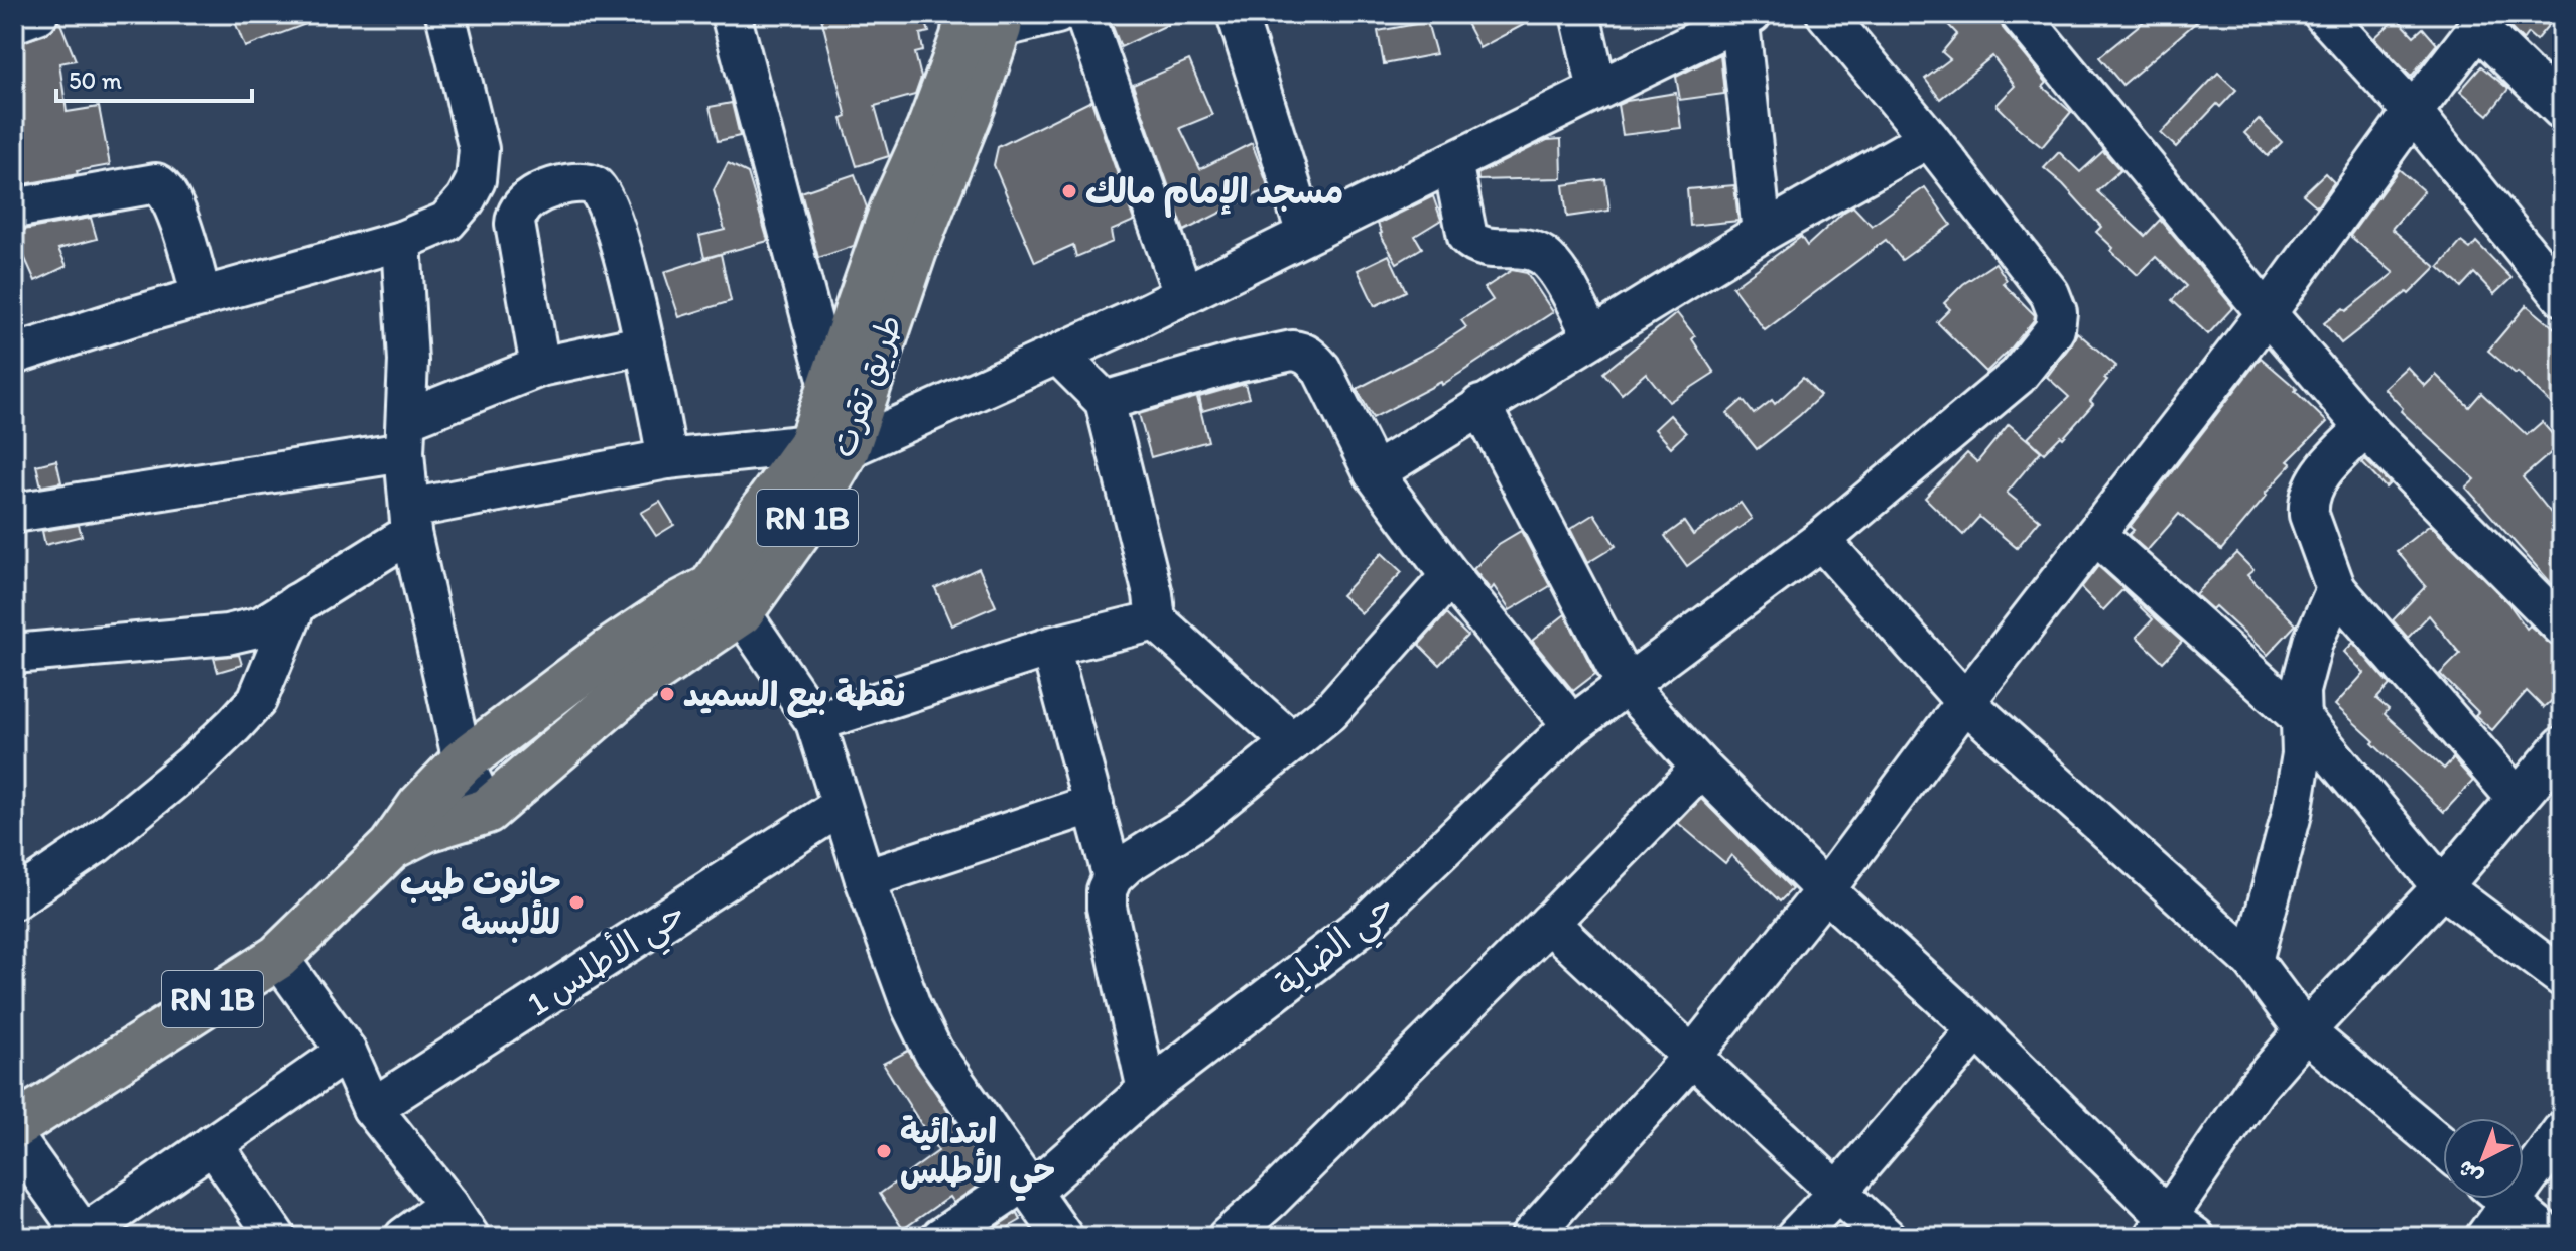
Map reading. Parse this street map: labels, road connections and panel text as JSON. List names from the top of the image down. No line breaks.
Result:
{"streets":{"main road":["طريق تقرت","RN 1B"],"street":["حي الضاية","حي الأطلس 1"]},"places":["مسجد الإمام مالك","نقطة بيع السميد","حانوت طيب للألبسة","ابتدائية حي الأطلس"],"scale_bar":"50 m","north":"bottom left"}
